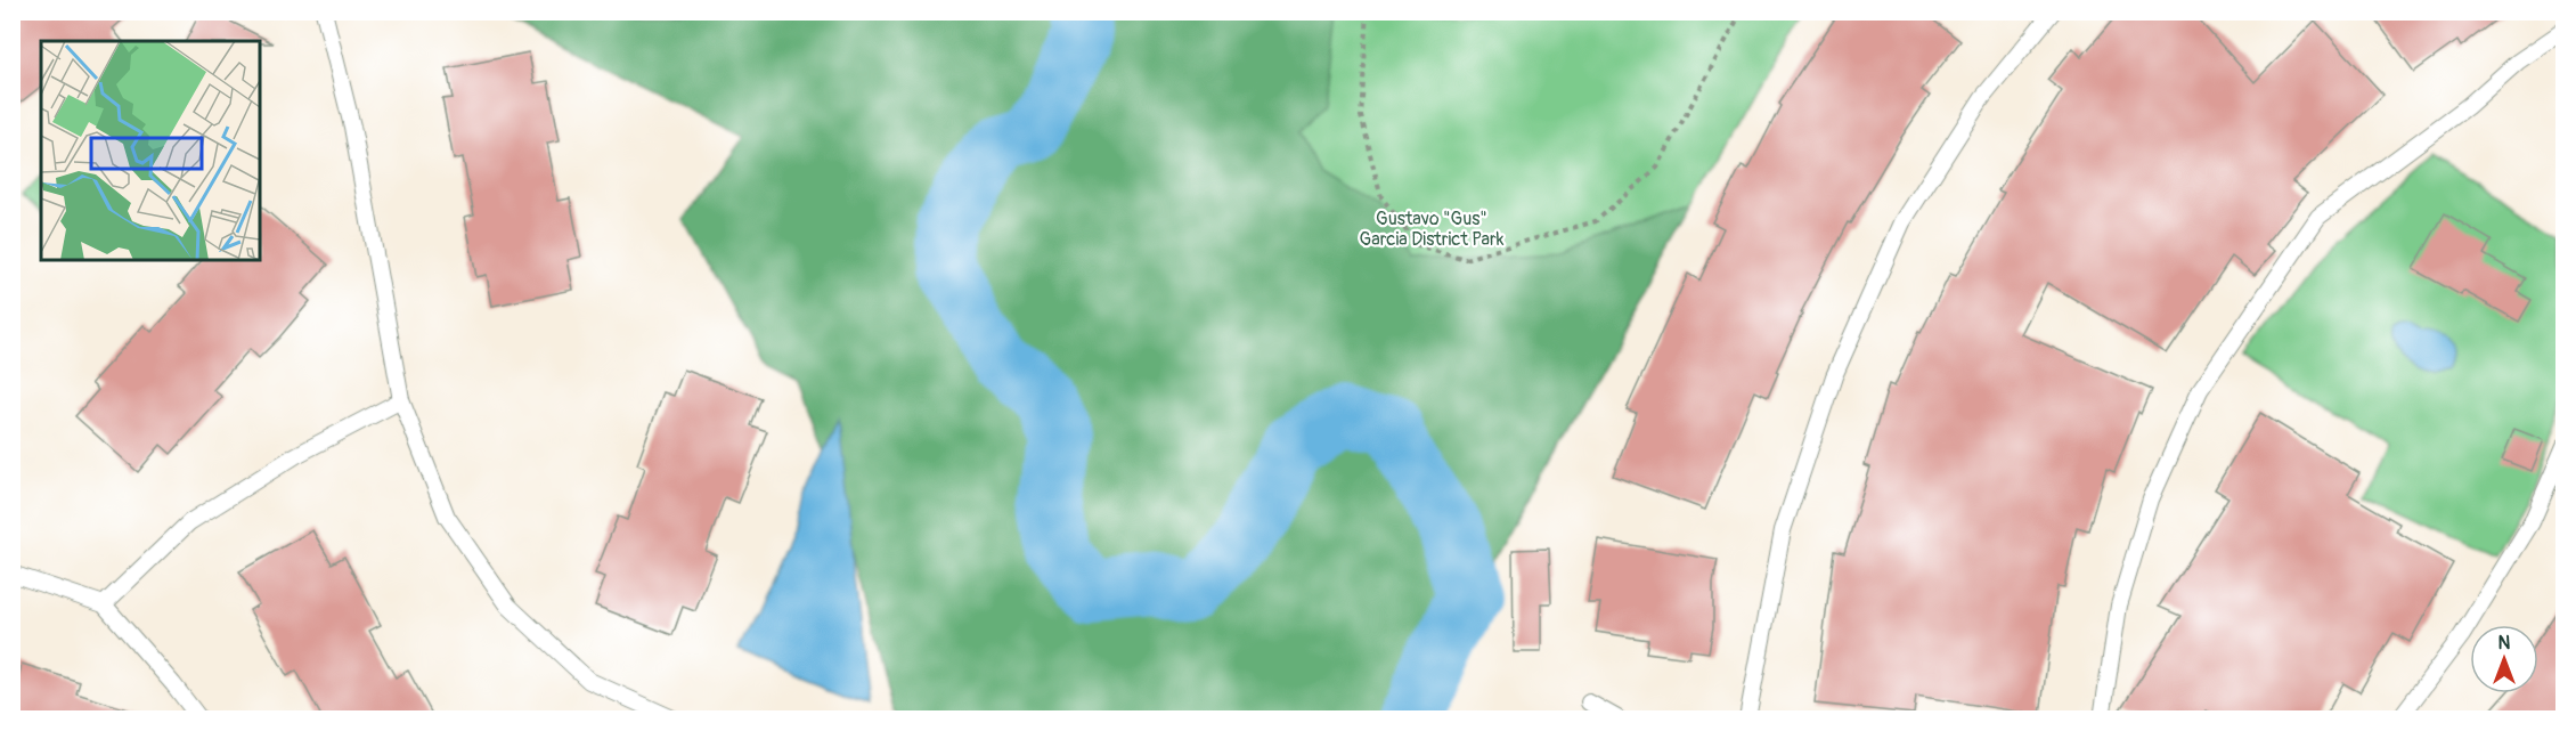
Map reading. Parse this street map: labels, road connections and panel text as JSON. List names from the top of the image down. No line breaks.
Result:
{"parks":["Gustavo \"Gus\" Garcia District Park"],"north":"top"}
